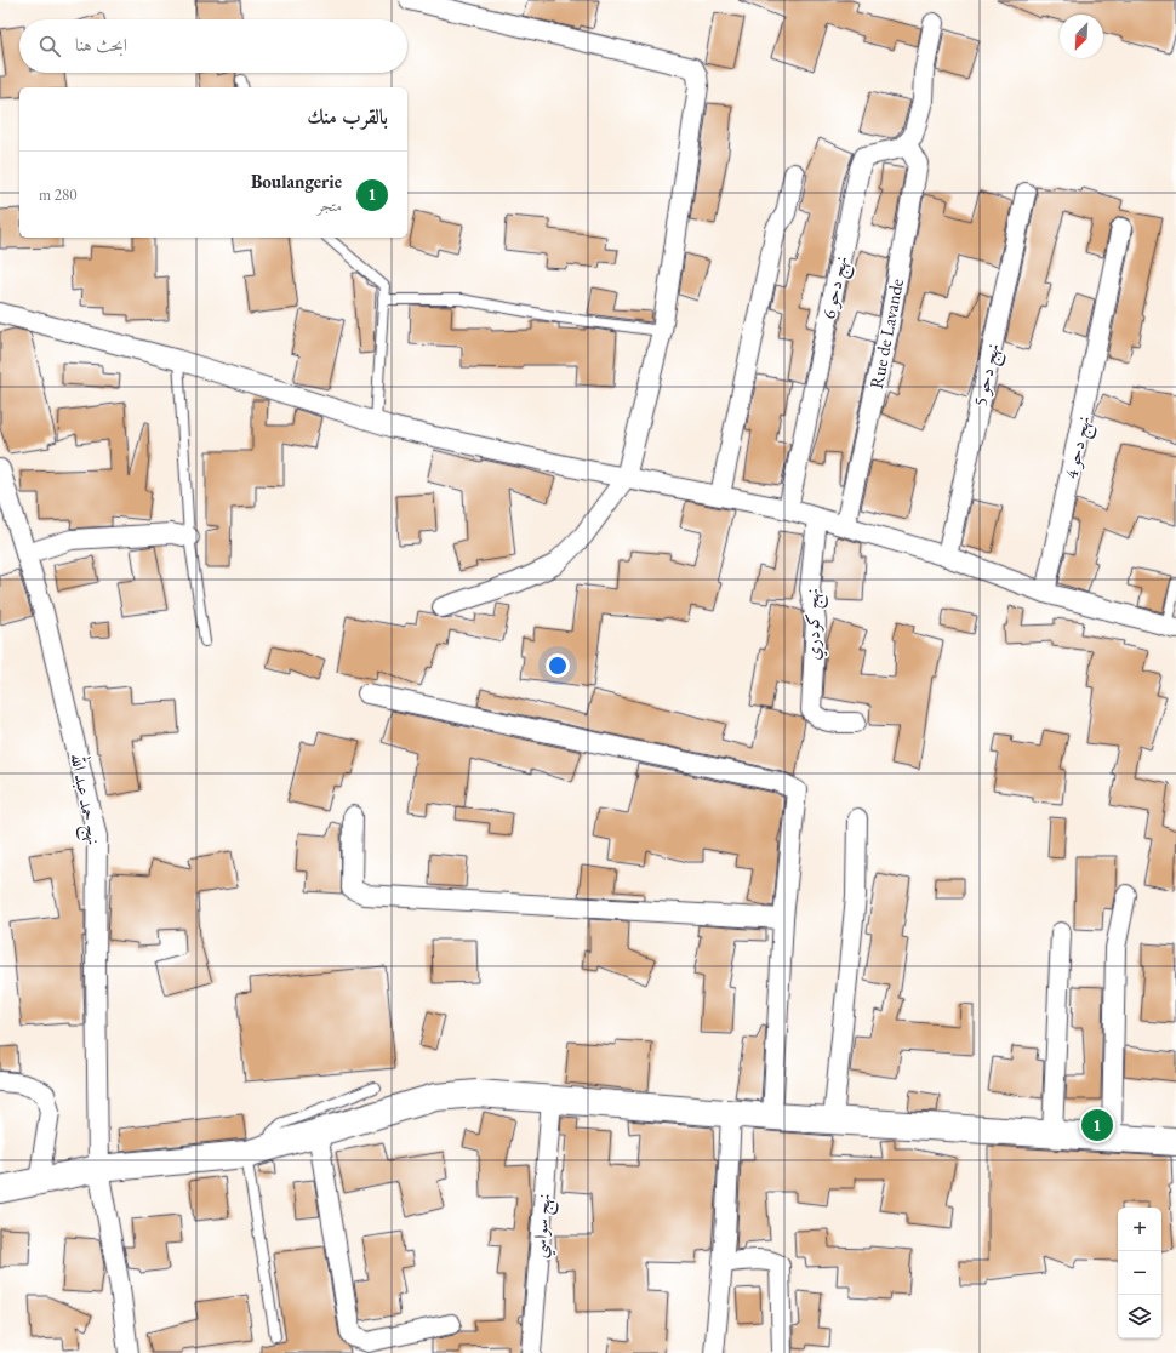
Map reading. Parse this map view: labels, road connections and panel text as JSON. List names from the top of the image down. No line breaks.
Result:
{"streets":{"street":["نهج دحو 6","Rue de Lavande","نهج دحو 5","نهج دحو 4","نهج كودري","نهج حمد عبد الله","نهج سواسي"]},"crossings":[["نهج دحو 6","Rue de Lavande"]],"north":"bottom left","page":{"search":"ابحث هنا","heading":"بالقرب منك","list":[{"mark":"1","name":"Boulangerie","note":"متجر","value":"280 m"}],"pins":"1","map_buttons":["+","−"]}}
